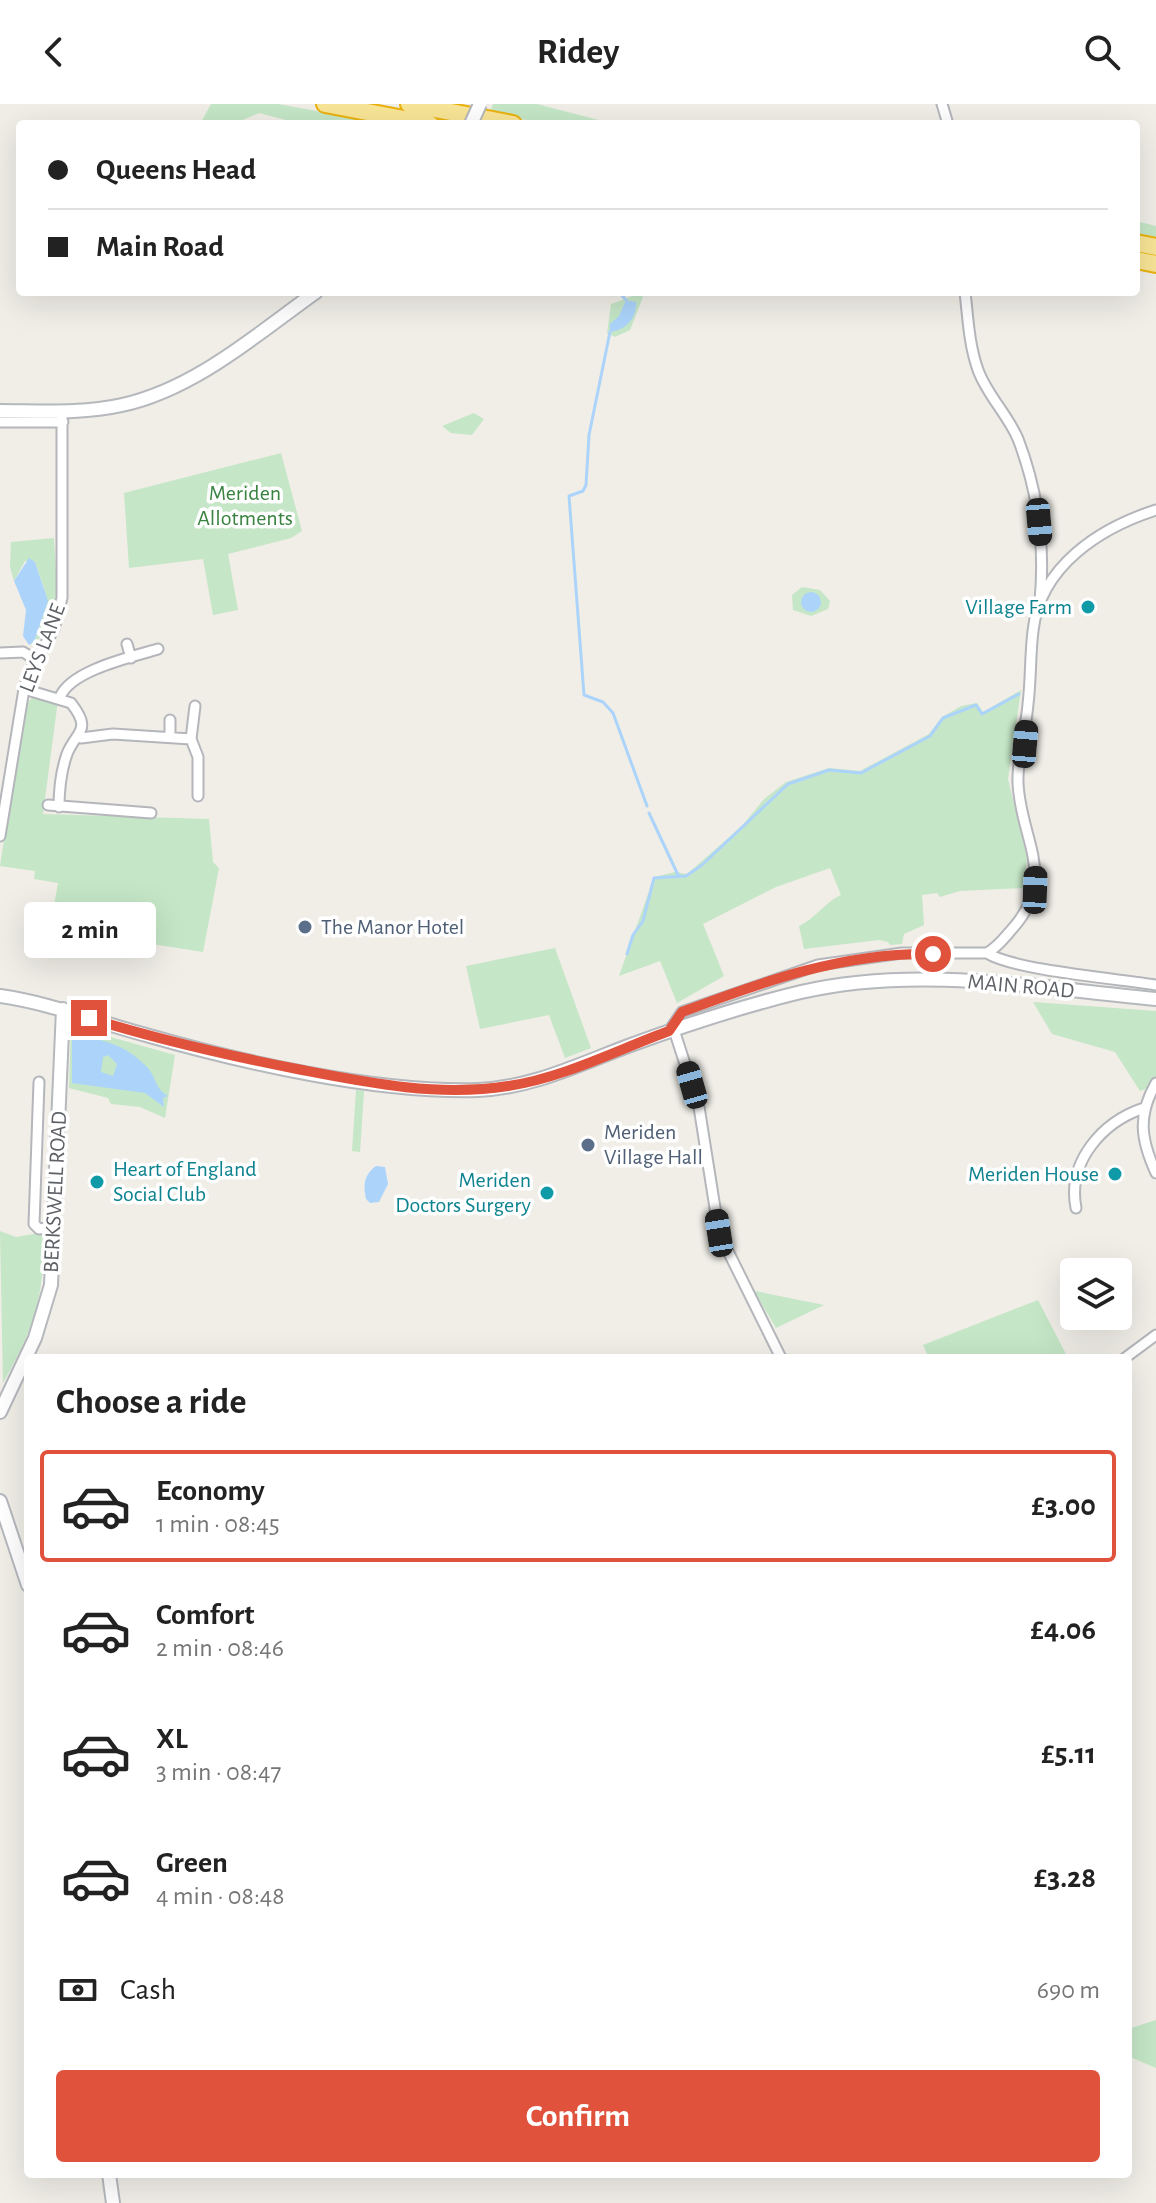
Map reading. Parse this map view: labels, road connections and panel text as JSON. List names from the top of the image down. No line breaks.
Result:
{"streets":{"main road":["MAIN ROAD","BERKSWELL ROAD"],"street":["LEYS LANE"]},"crossings":[["MAIN ROAD","BERKSWELL ROAD"]],"parks":["Meriden Allotments"],"places":["Village Farm","The Manor Hotel","Meriden Village Hall","Meriden House","Heart of England Social Club","Meriden Doctors Surgery"],"page":{"header":"Ridey","banner":["Queens Head","Main Road"],"bubble":"2 min","heading":"Choose a ride","list":[{"name":"Economy","note":"1 min · 08:45","value":"£3.00"},{"name":"Comfort","note":"2 min · 08:46","value":"£4.06"},{"name":"XL","note":"3 min · 08:47","value":"£5.11"},{"name":"Green","note":"4 min · 08:48","value":"£3.28"}],"pay":["Cash","690 m"],"buttons":"Confirm"}}
